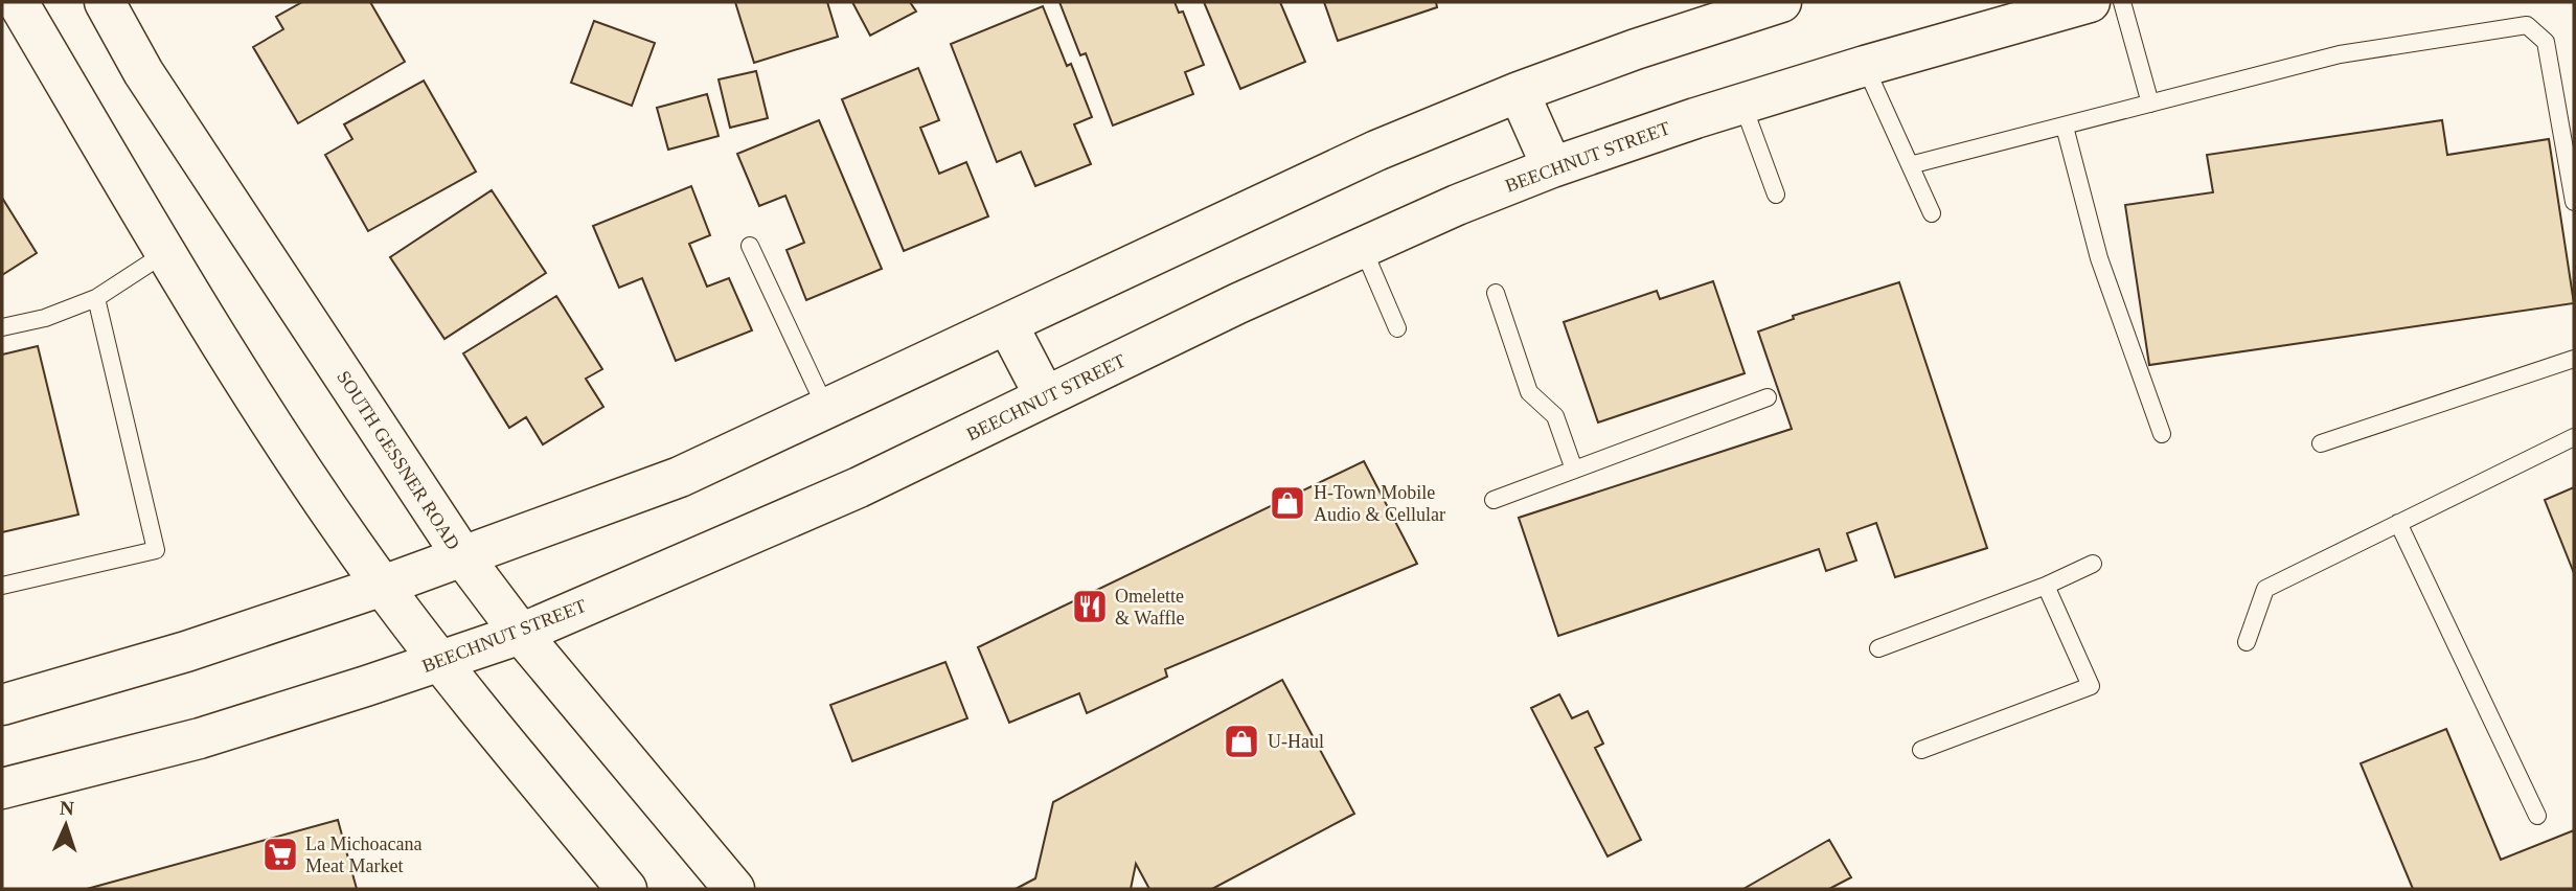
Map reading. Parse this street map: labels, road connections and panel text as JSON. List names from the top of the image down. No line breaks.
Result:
{"streets":{"main road":["BEECHNUT STREET","SOUTH GESSNER ROAD"]},"crossings":[["BEECHNUT STREET","SOUTH GESSNER ROAD"]],"places":{"shop":["H-Town Mobile Audio & Cellular","U-Haul"],"restaurant":["Omelette & Waffle"],"supermarket":["La Michoacana Meat Market"]},"north":"top"}
